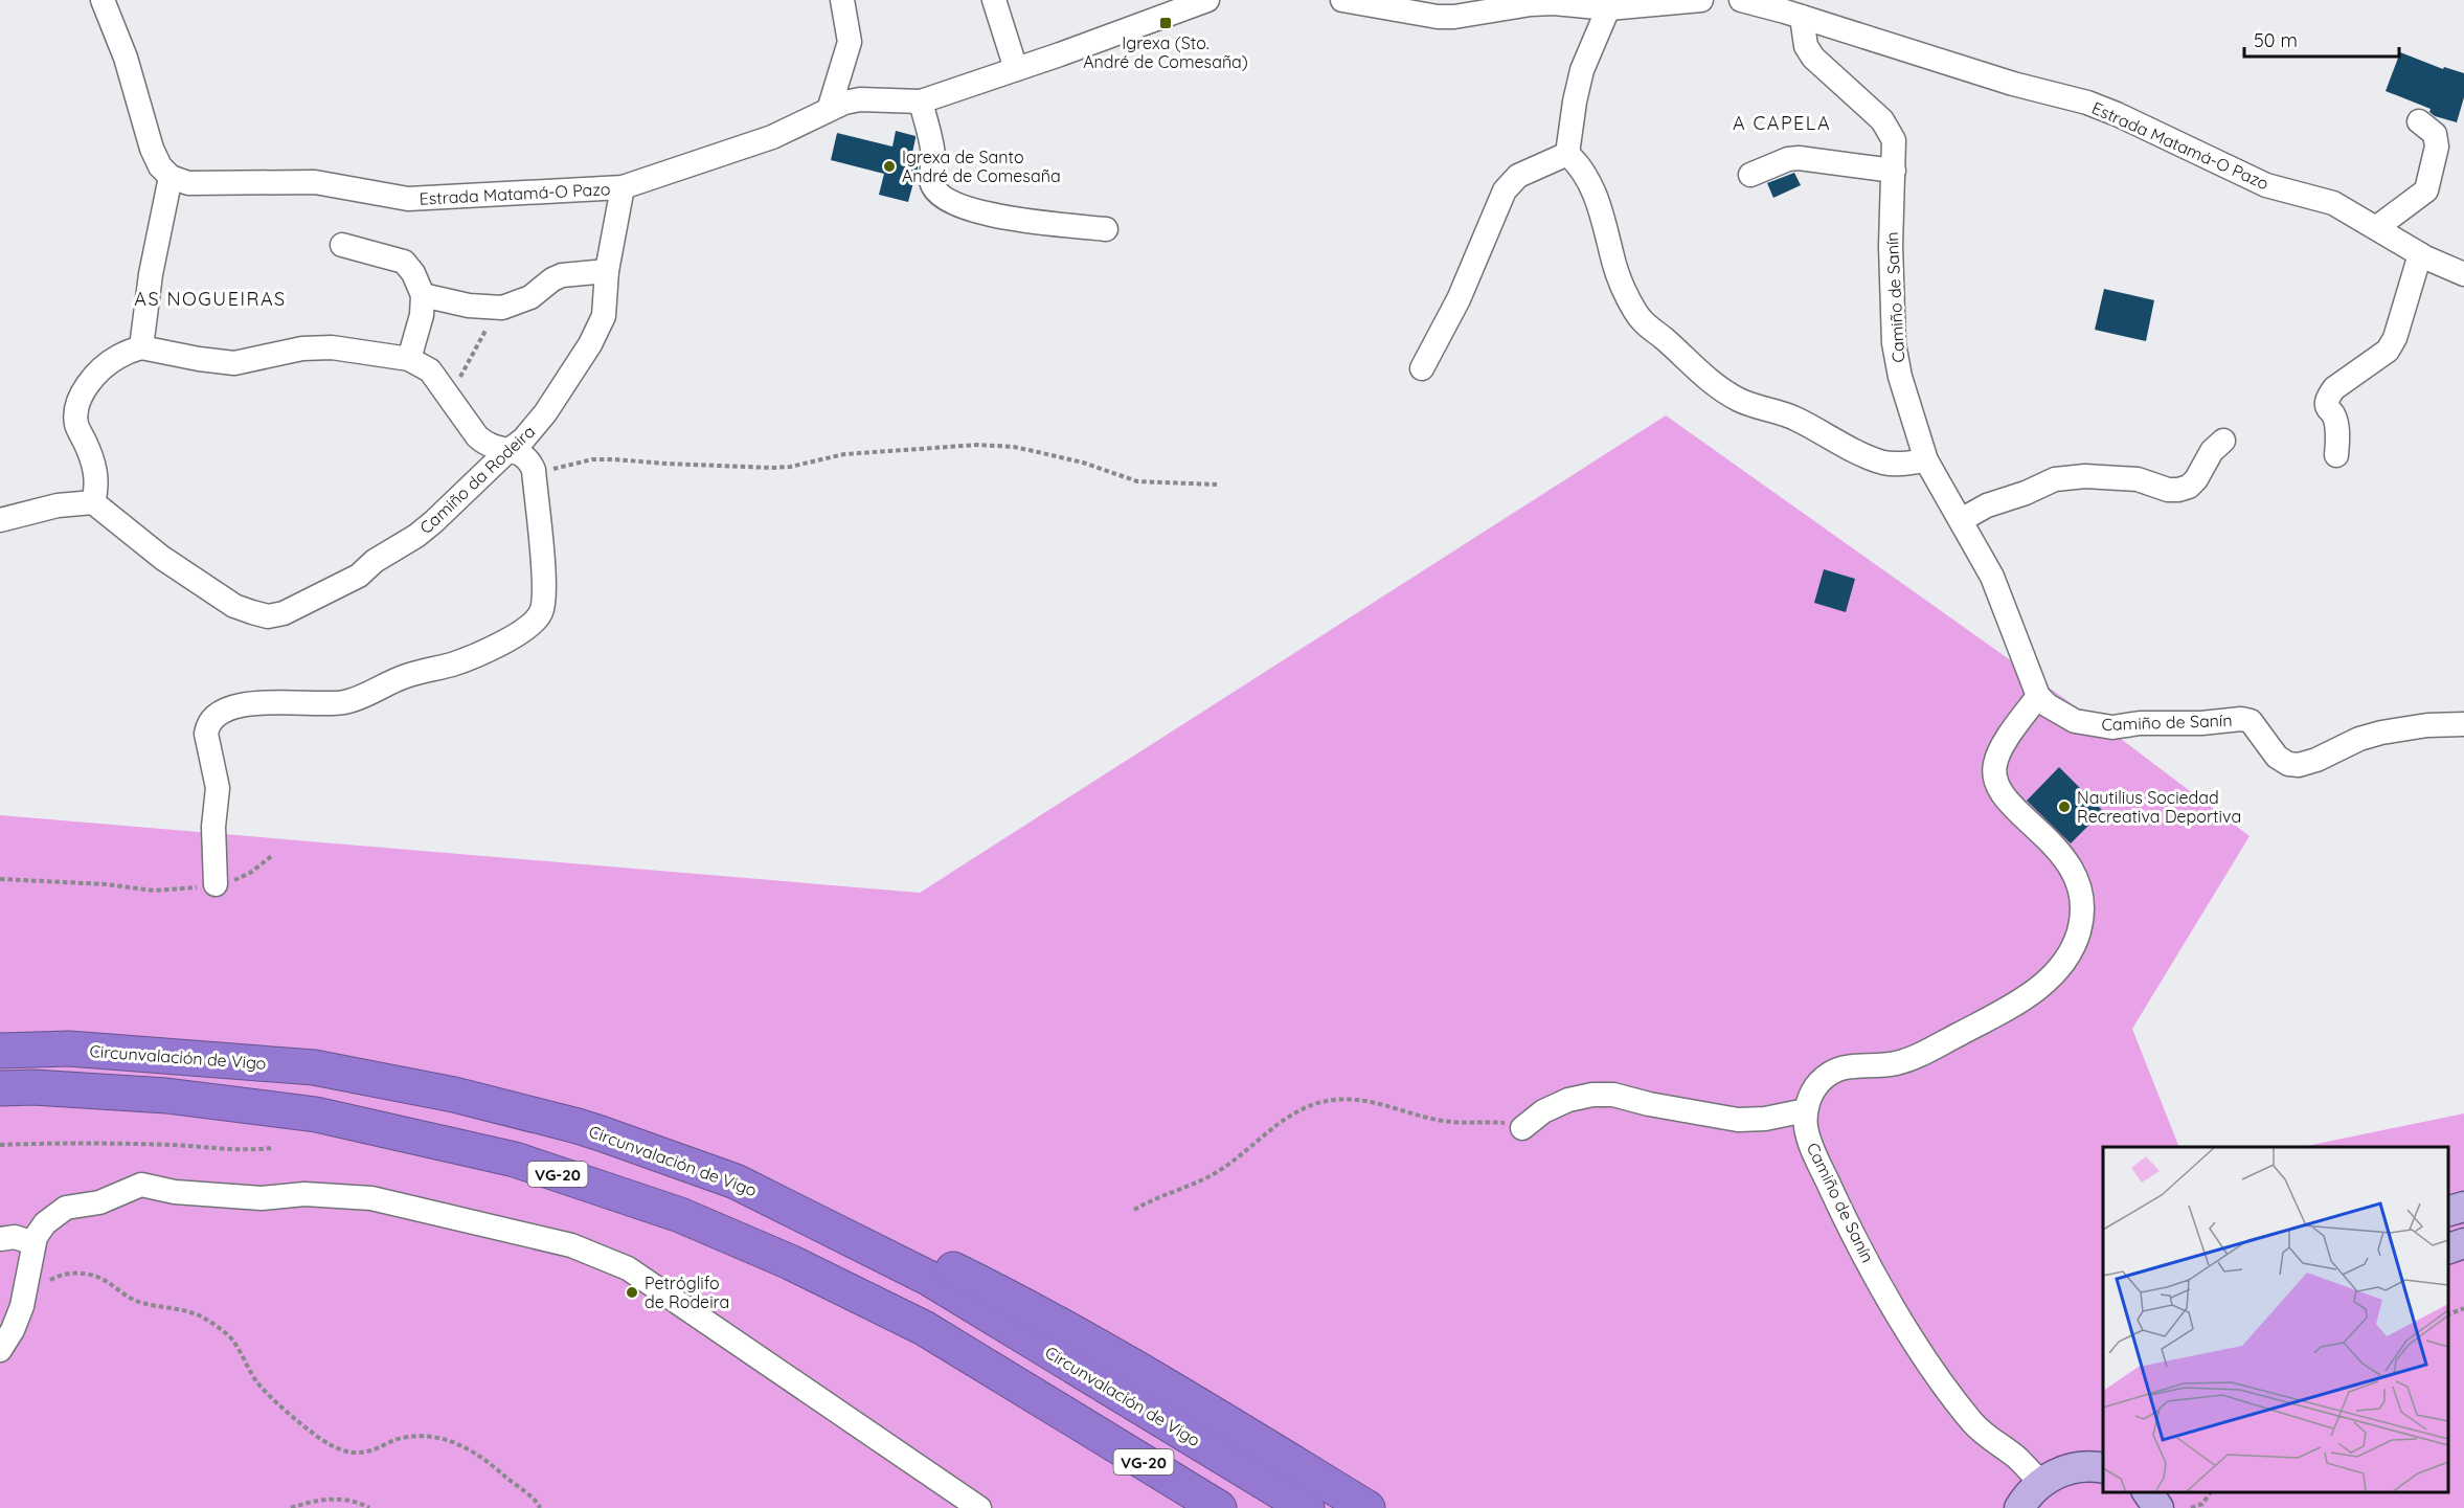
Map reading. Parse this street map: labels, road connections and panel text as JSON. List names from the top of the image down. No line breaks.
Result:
{"streets":{"highway":["Circunvalación de Vigo","VG-20"],"street":["Estrada Matamá-O Pazo","Camiño de Sanín","Camiño da Rodeira"]},"crossings":[["Estrada Matamá-O Pazo","Camiño de Sanín"],["Estrada Matamá-O Pazo","Camiño da Rodeira"]],"districts":["A CAPELA","AS NOGUEIRAS"],"places":{"transit":["Igrexa (Sto. André de Comesaña)"],"other":["Igrexa de Santo André de Comesaña","Nautilius Sociedad Recreativa Deportiva","Petróglifo de Rodeira"]},"scale_bar":"50 m"}
